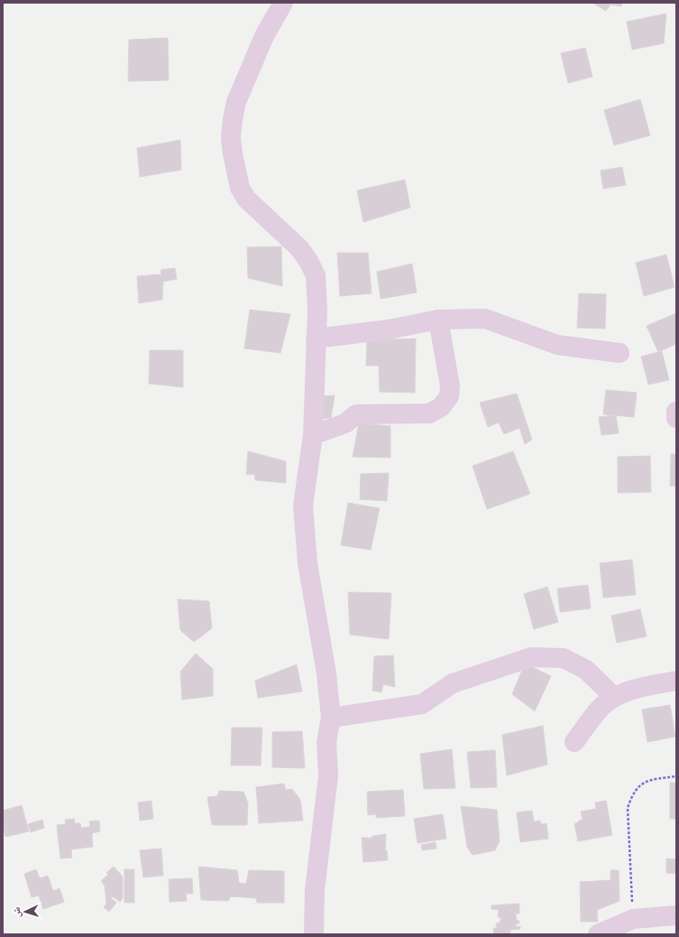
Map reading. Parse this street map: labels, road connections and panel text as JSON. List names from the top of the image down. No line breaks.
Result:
{"north":"left"}
